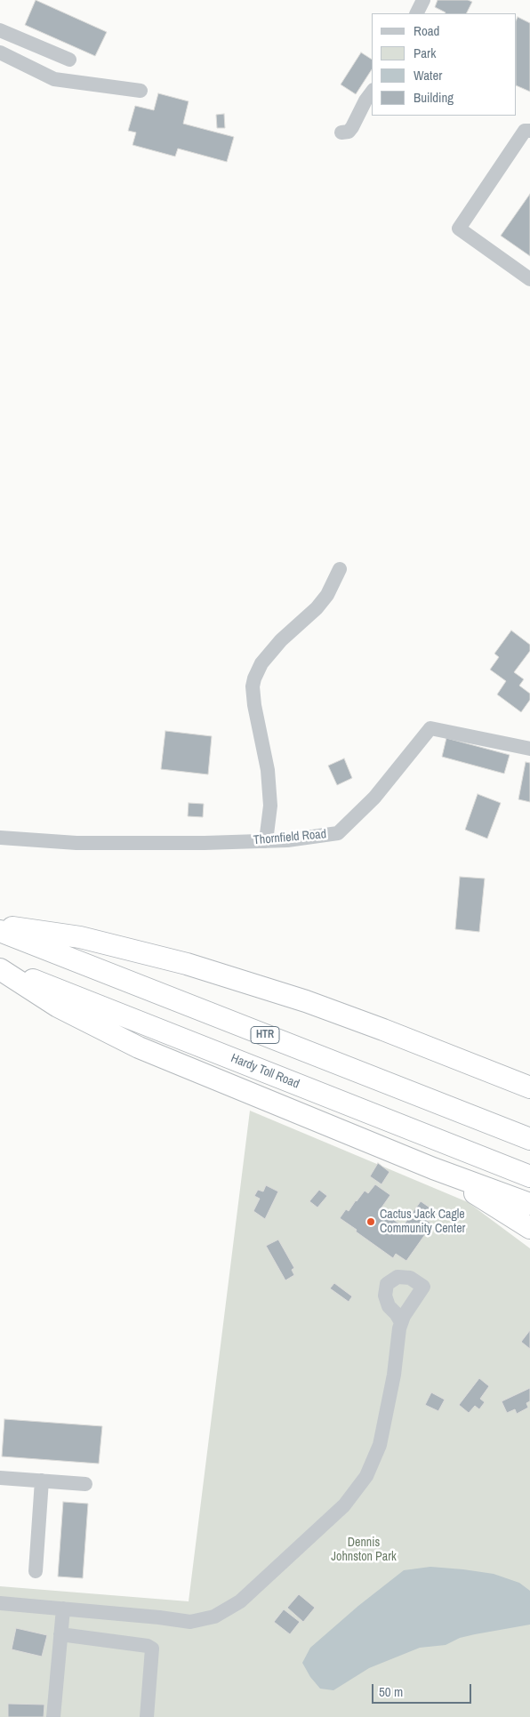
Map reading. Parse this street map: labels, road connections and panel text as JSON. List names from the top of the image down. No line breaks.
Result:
{"streets":{"highway":["HTR","Hardy Toll Road"],"street":["Thornfield Road"]},"parks":["Dennis Johnston Park"],"places":["Cactus Jack Cagle Community Center"],"legend":["Road","Park","Water","Building"],"scale_bar":"50 m"}
